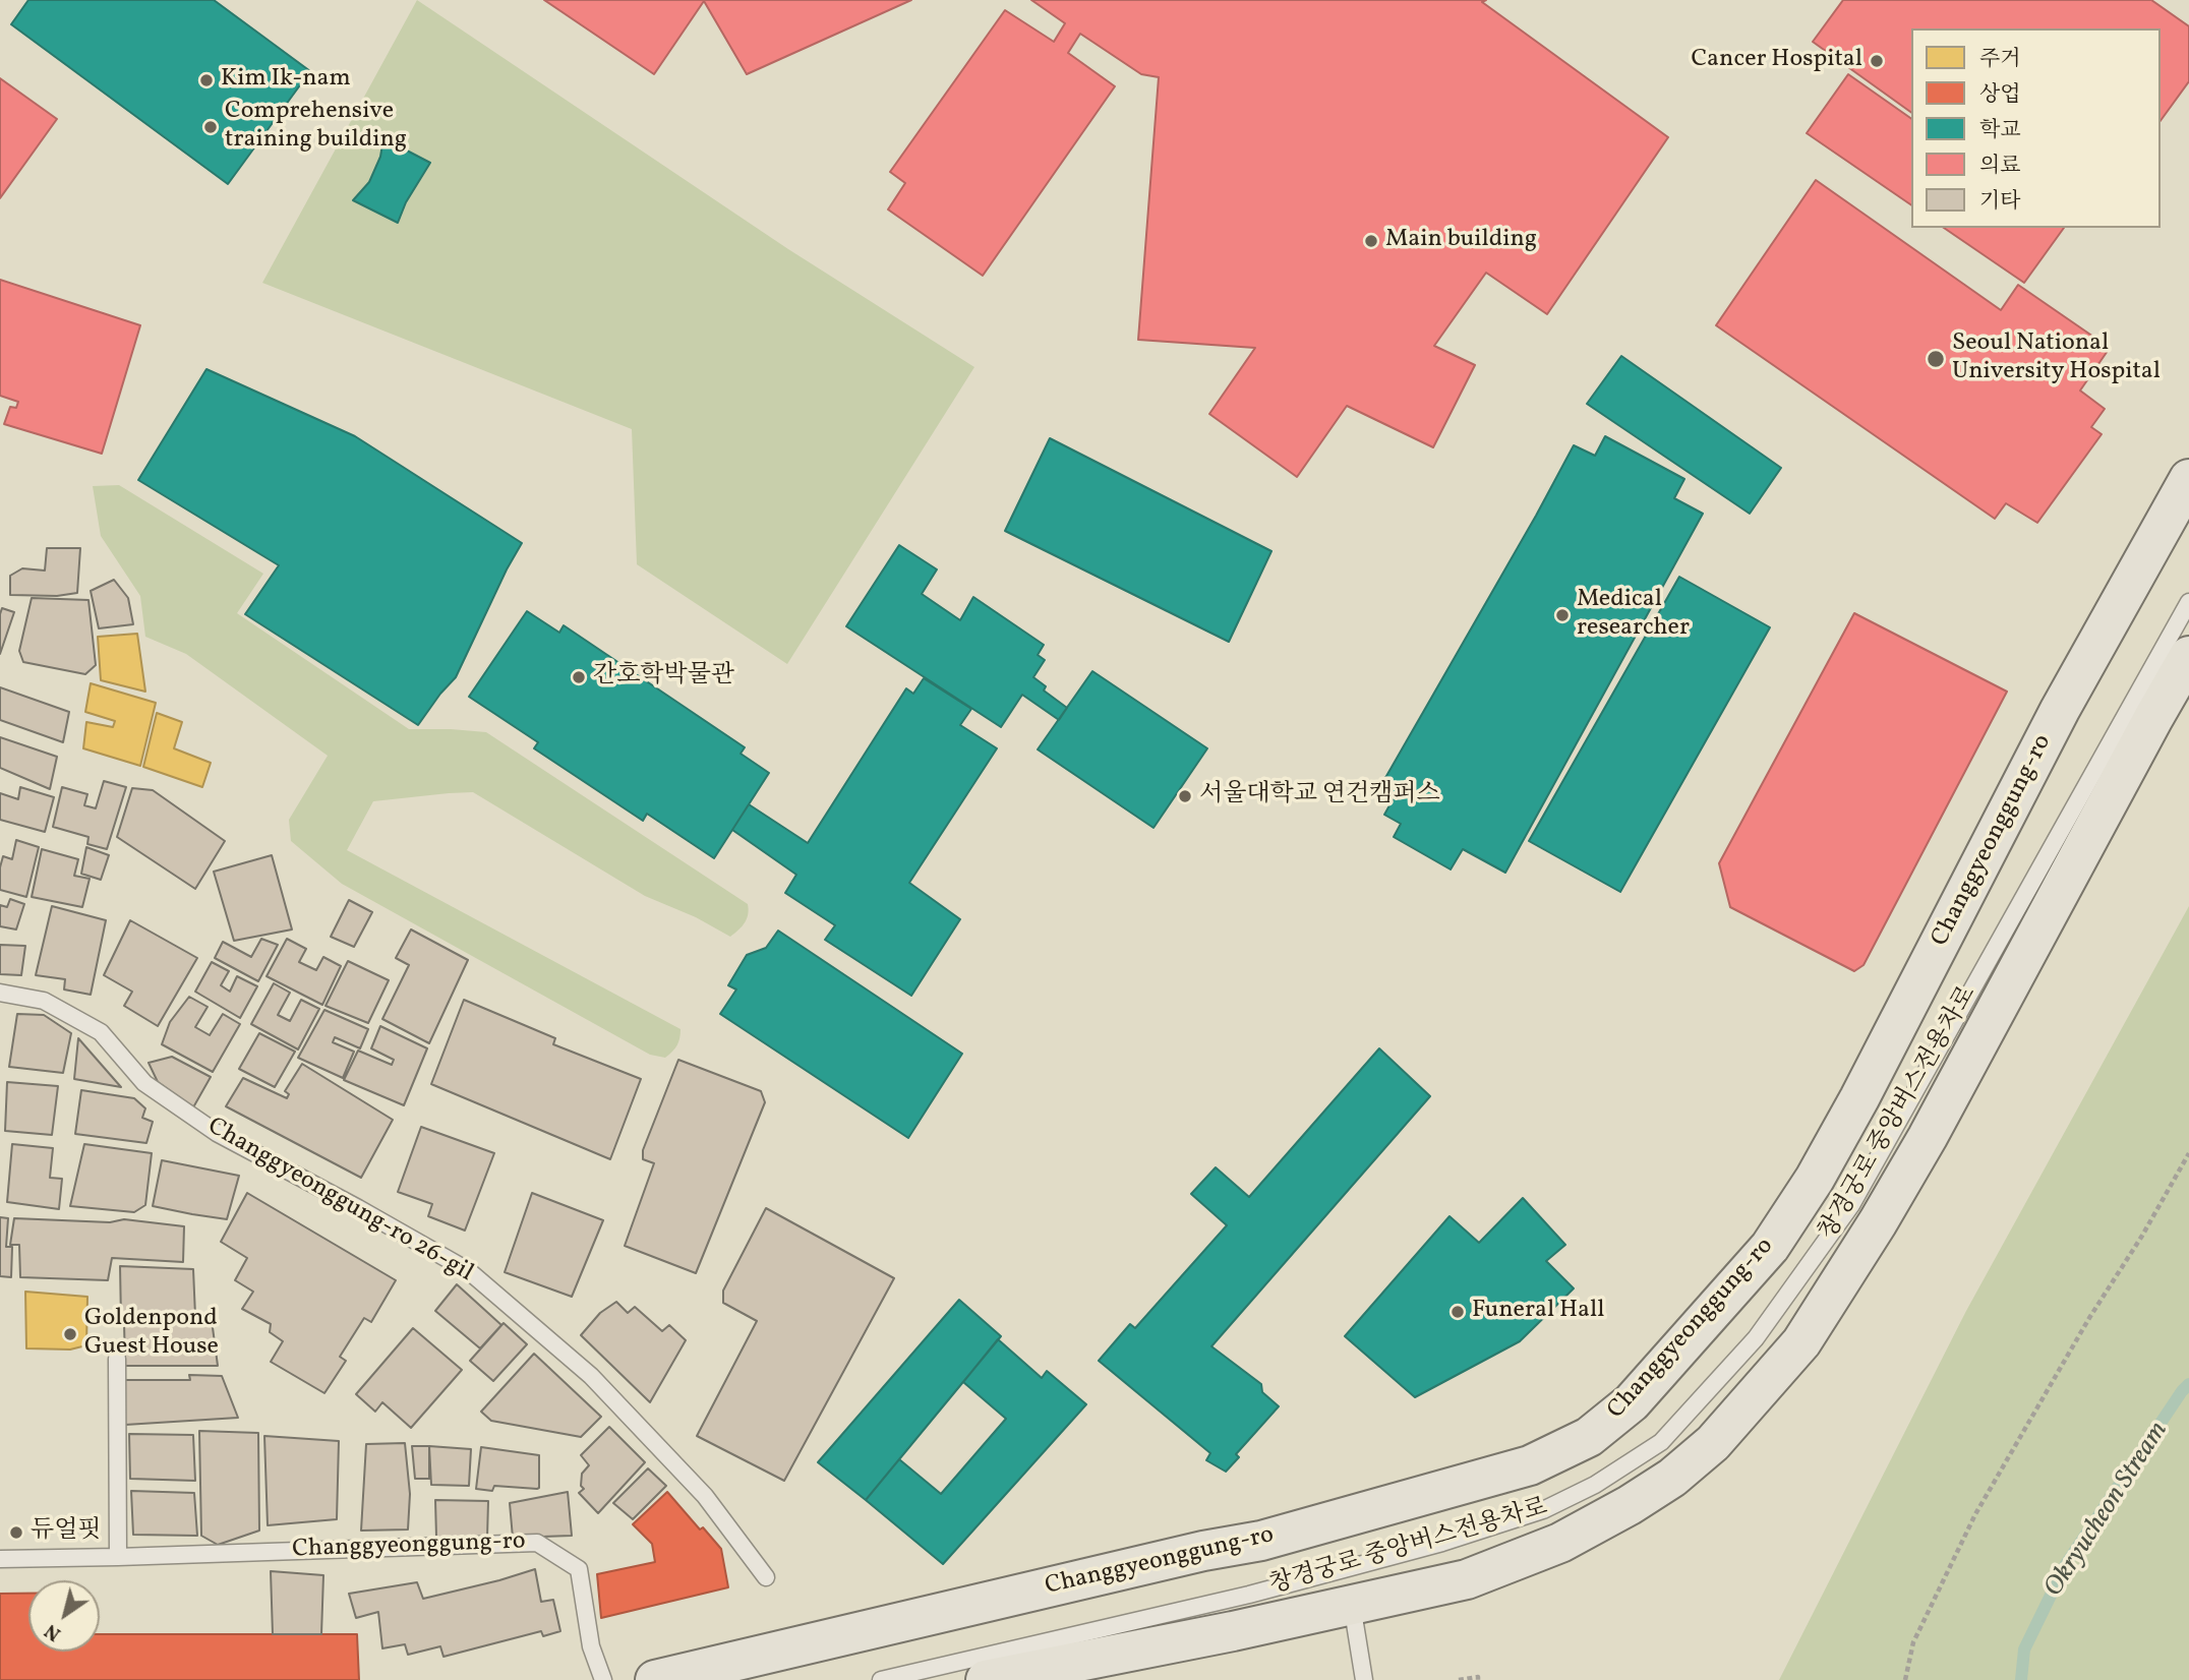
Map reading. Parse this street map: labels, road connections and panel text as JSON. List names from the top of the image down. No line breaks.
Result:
{"streets":{"main road":["Changgyeonggung-ro"],"lane":["창경궁로 중앙버스전용차로","Changgyeonggung-ro 26-gil"]},"water":["Okryucheon Stream"],"places":["Cancer Hospital","Kim Ik-nam","Comprehensive training building","Main building","Seoul National University Hospital","Medical researcher","간호학박물관","서울대학교 연건캠퍼스","Funeral Hall","Goldenpond Guest House","듀얼핏"],"legend":["주거","상업","학교","의료","기타"],"north":"bottom left"}
